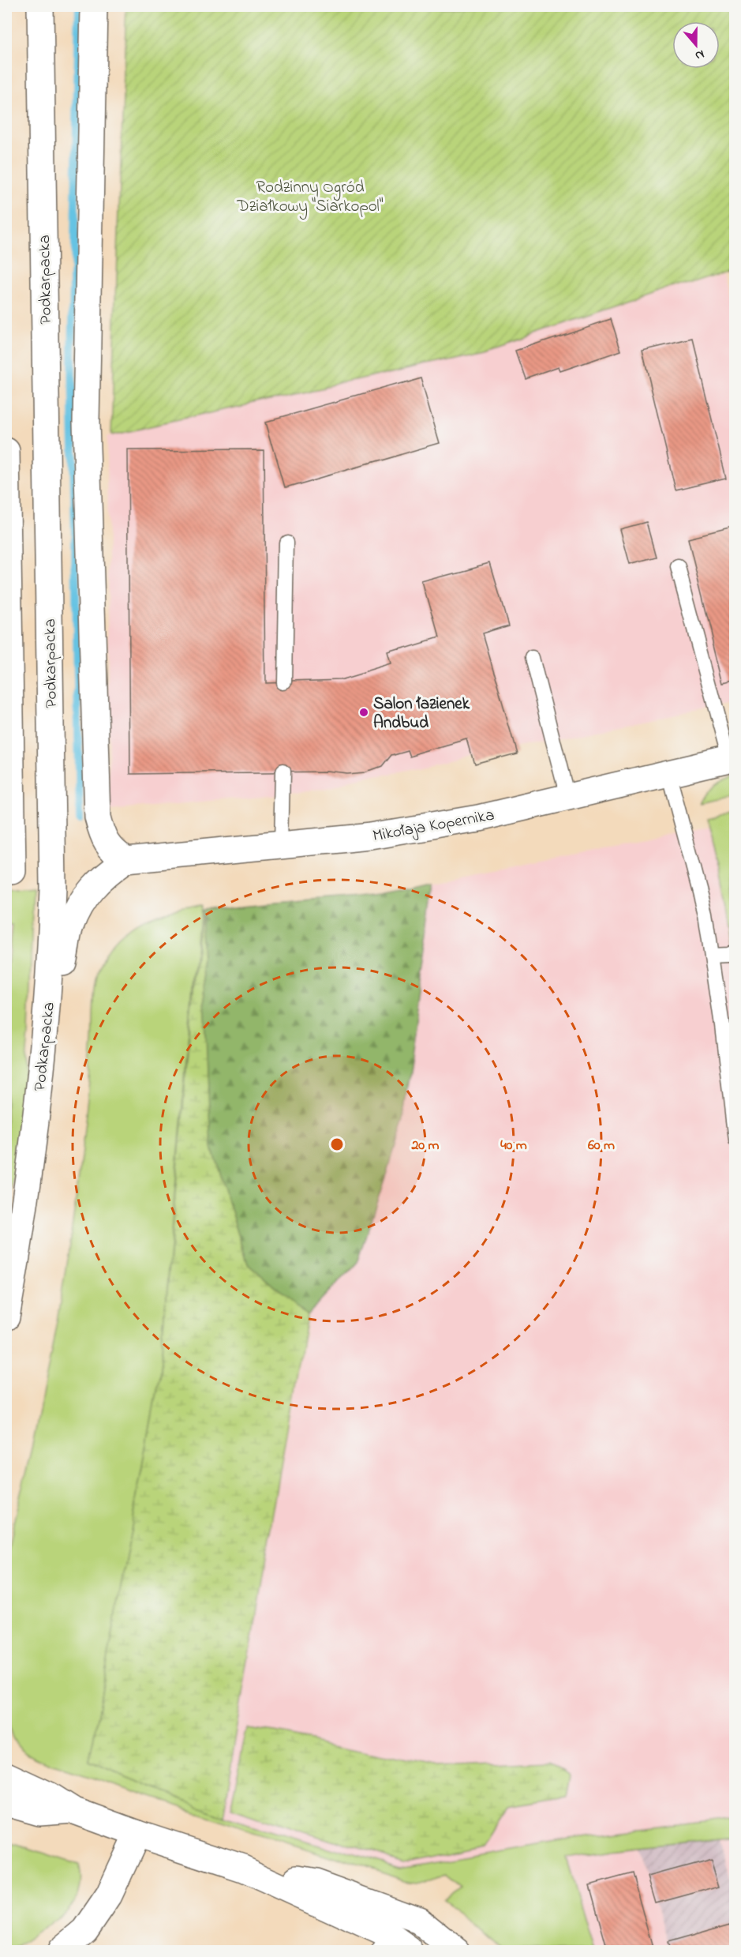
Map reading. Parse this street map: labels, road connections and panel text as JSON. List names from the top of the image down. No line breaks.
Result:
{"streets":{"main road":["Podkarpacka","Mikołaja Kopernika"]},"parks":["Rodzinny Ogród Działkowy \"Siarkopol\""],"places":["Salon łazienek Andbud"],"north":"bottom","rings":["20 m","40 m","60 m"]}
